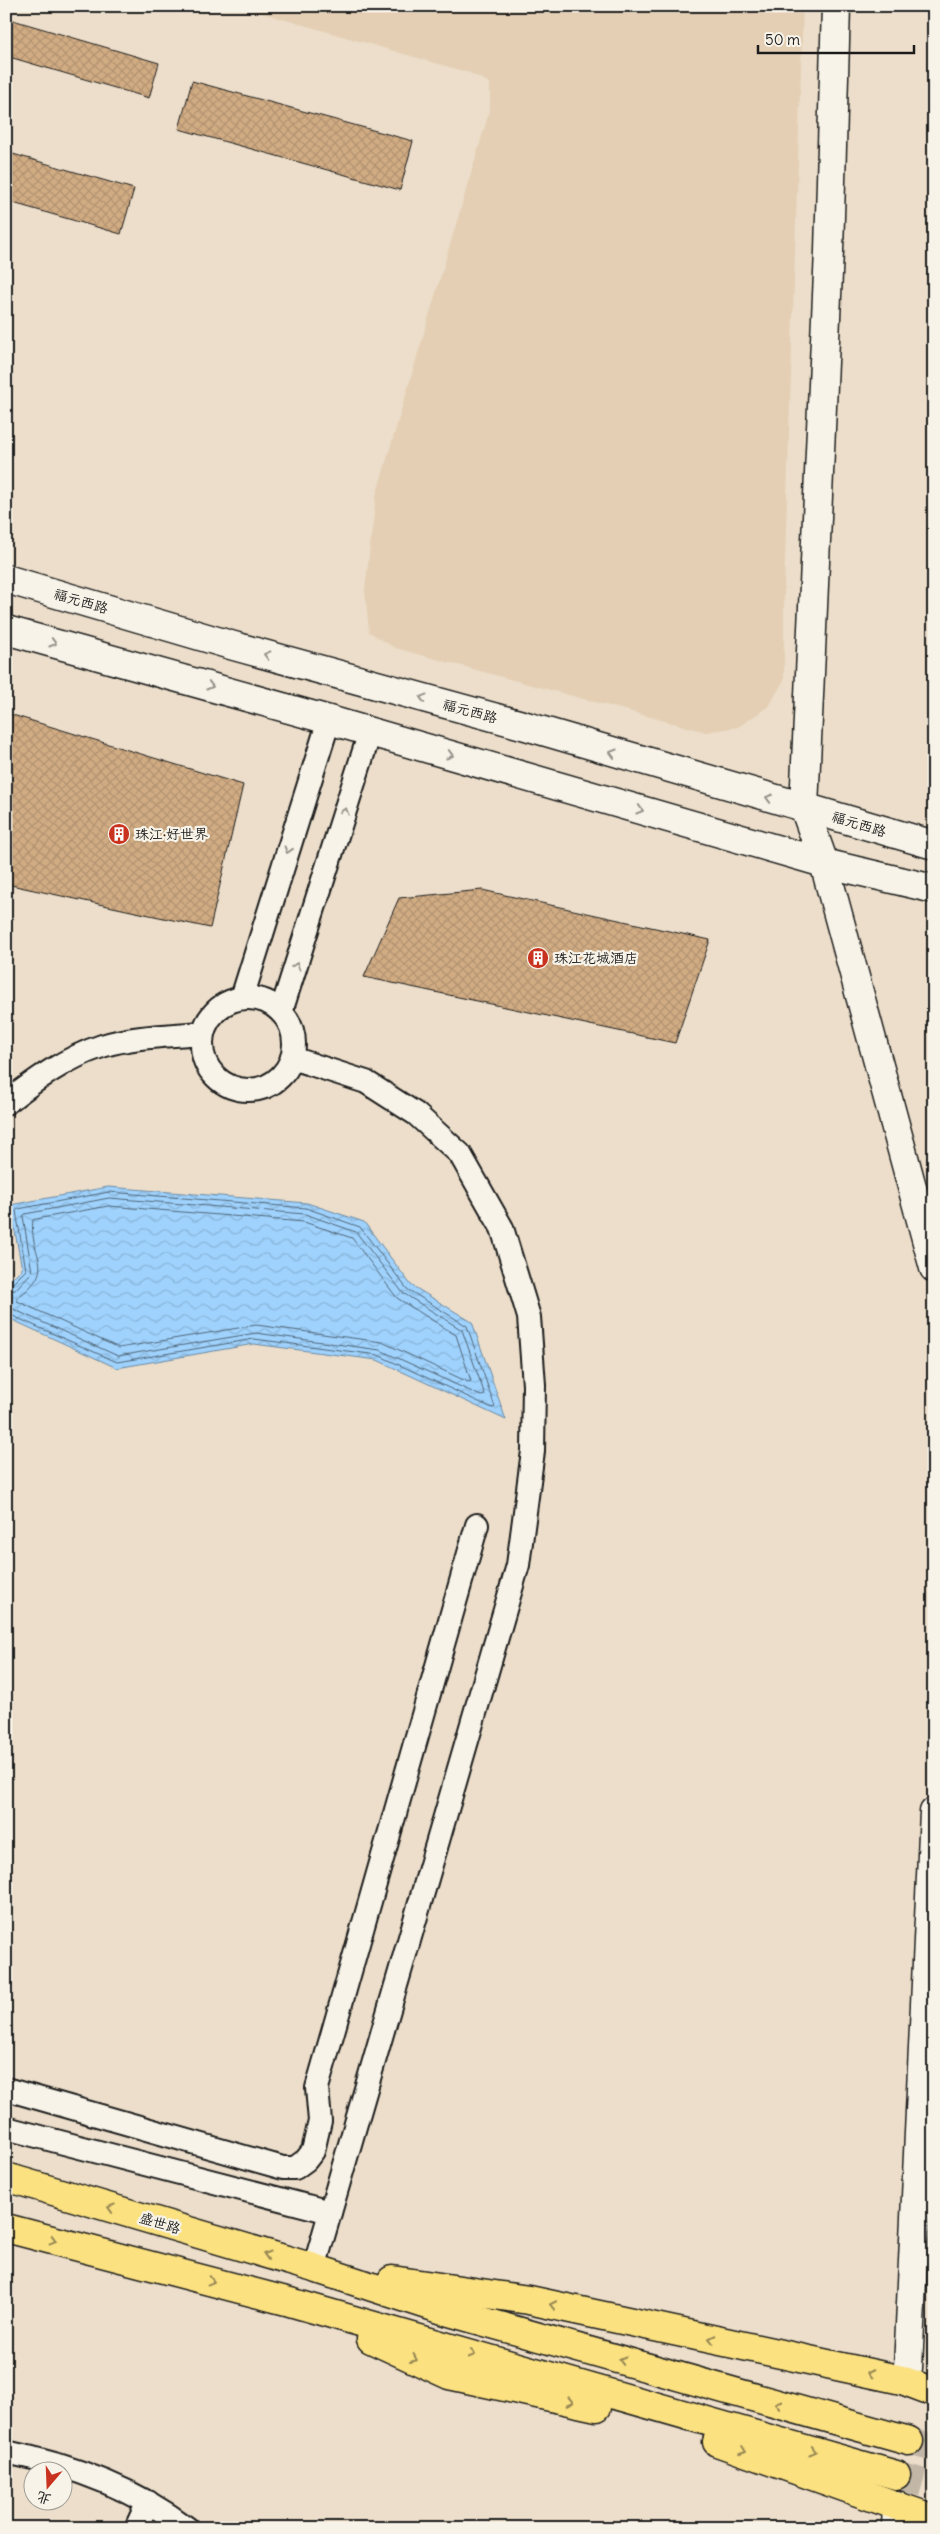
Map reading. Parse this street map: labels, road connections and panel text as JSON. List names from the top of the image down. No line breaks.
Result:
{"streets":{"main road":["福元西路","盛世路"]},"places":{"building":["珠江·好世界","珠江花城酒店"]},"scale_bar":"50 m","north":"bottom"}
